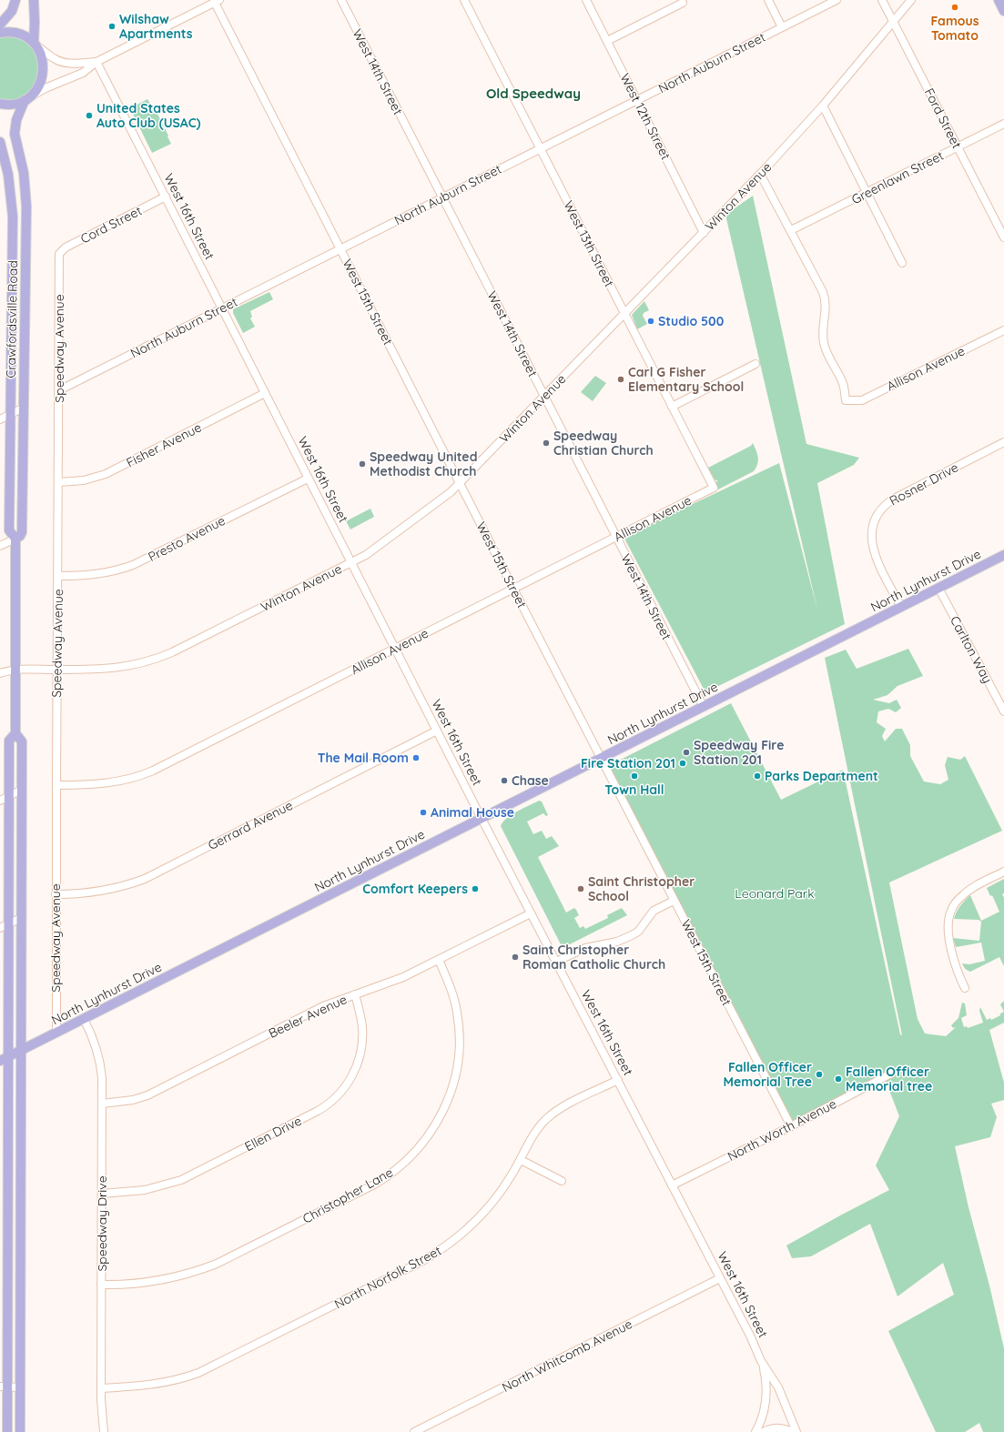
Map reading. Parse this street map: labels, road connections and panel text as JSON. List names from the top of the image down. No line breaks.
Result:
{"streets":{"main road":["Crawfordsville Road","North Lynhurst Drive"],"street":["North Auburn Street","West 14th Street","West 12th Street","Ford Street","Greenlawn Street","Winton Avenue","West 16th Street","Cord Street","West 13th Street","West 15th Street","Speedway Avenue","Allison Avenue","Fisher Avenue","Rosner Drive","Presto Avenue","Carlton Way","Gerrard Avenue","Beeler Avenue","North Worth Avenue","Ellen Drive","Christopher Lane","Speedway Drive","North Norfolk Street","North Whitcomb Avenue"]},"crossings":[["North Auburn Street","West 14th Street"],["North Auburn Street","West 12th Street"],["North Auburn Street","West 16th Street"],["North Auburn Street","West 13th Street"],["North Auburn Street","West 15th Street"],["North Auburn Street","Speedway Avenue"],["West 14th Street","Winton Avenue"],["West 14th Street","Allison Avenue"],["West 14th Street","North Lynhurst Drive"],["West 12th Street","Winton Avenue"],["Ford Street","Greenlawn Street"],["Ford Street","Winton Avenue"],["Greenlawn Street","Allison Avenue"],["Winton Avenue","West 16th Street"],["Winton Avenue","West 13th Street"],["Winton Avenue","West 15th Street"],["Winton Avenue","Crawfordsville Road"],["Winton Avenue","Speedway Avenue"],["West 16th Street","Cord Street"],["West 16th Street","Allison Avenue"],["West 16th Street","Fisher Avenue"],["West 16th Street","Presto Avenue"],["West 16th Street","North Lynhurst Drive"],["West 16th Street","Gerrard Avenue"],["West 16th Street","Beeler Avenue"],["West 16th Street","North Worth Avenue"],["West 16th Street","North Norfolk Street"],["West 16th Street","North Whitcomb Avenue"],["Cord Street","Speedway Avenue"],["West 13th Street","Allison Avenue"],["West 15th Street","Allison Avenue"],["West 15th Street","North Lynhurst Drive"],["West 15th Street","North Worth Avenue"],["Crawfordsville Road","North Lynhurst Drive"],["Speedway Avenue","Allison Avenue"],["Speedway Avenue","Fisher Avenue"],["Speedway Avenue","Presto Avenue"],["Speedway Avenue","North Lynhurst Drive"],["Speedway Avenue","Gerrard Avenue"],["Rosner Drive","North Lynhurst Drive"],["North Lynhurst Drive","Carlton Way"],["North Lynhurst Drive","Speedway Drive"],["Beeler Avenue","Ellen Drive"],["Beeler Avenue","Christopher Lane"],["Beeler Avenue","Speedway Drive"],["Ellen Drive","Speedway Drive"],["Christopher Lane","Speedway Drive"],["Speedway Drive","North Norfolk Street"]],"districts":["Old Speedway"],"parks":["Leonard Park"],"places":["Famous Tomato","Wilshaw Apartments","United States Auto Club (USAC)","Studio 500","Carl G Fisher Elementary School","Speedway Christian Church","Speedway United Methodist Church","Speedway Fire Station 201","The Mail Room","Fire Station 201","Town Hall","Parks Department","Chase","Animal House","Comfort Keepers","Saint Christopher School","Saint Christopher Roman Catholic Church","Fallen Officer Memorial Tree","Fallen Officer Memorial tree"]}
